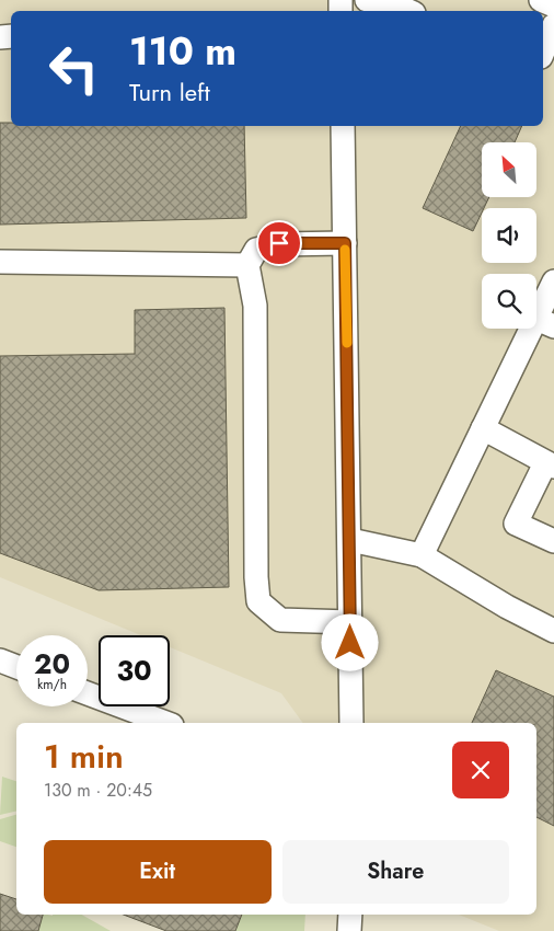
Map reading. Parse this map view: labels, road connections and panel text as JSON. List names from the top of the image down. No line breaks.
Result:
{"north":"top left","page":{"turn":["110 m","Turn left"],"speed":"20 km/h","limit":"30","heading":["1 min","130 m · 20:45"],"buttons":["Exit","Share"]}}
